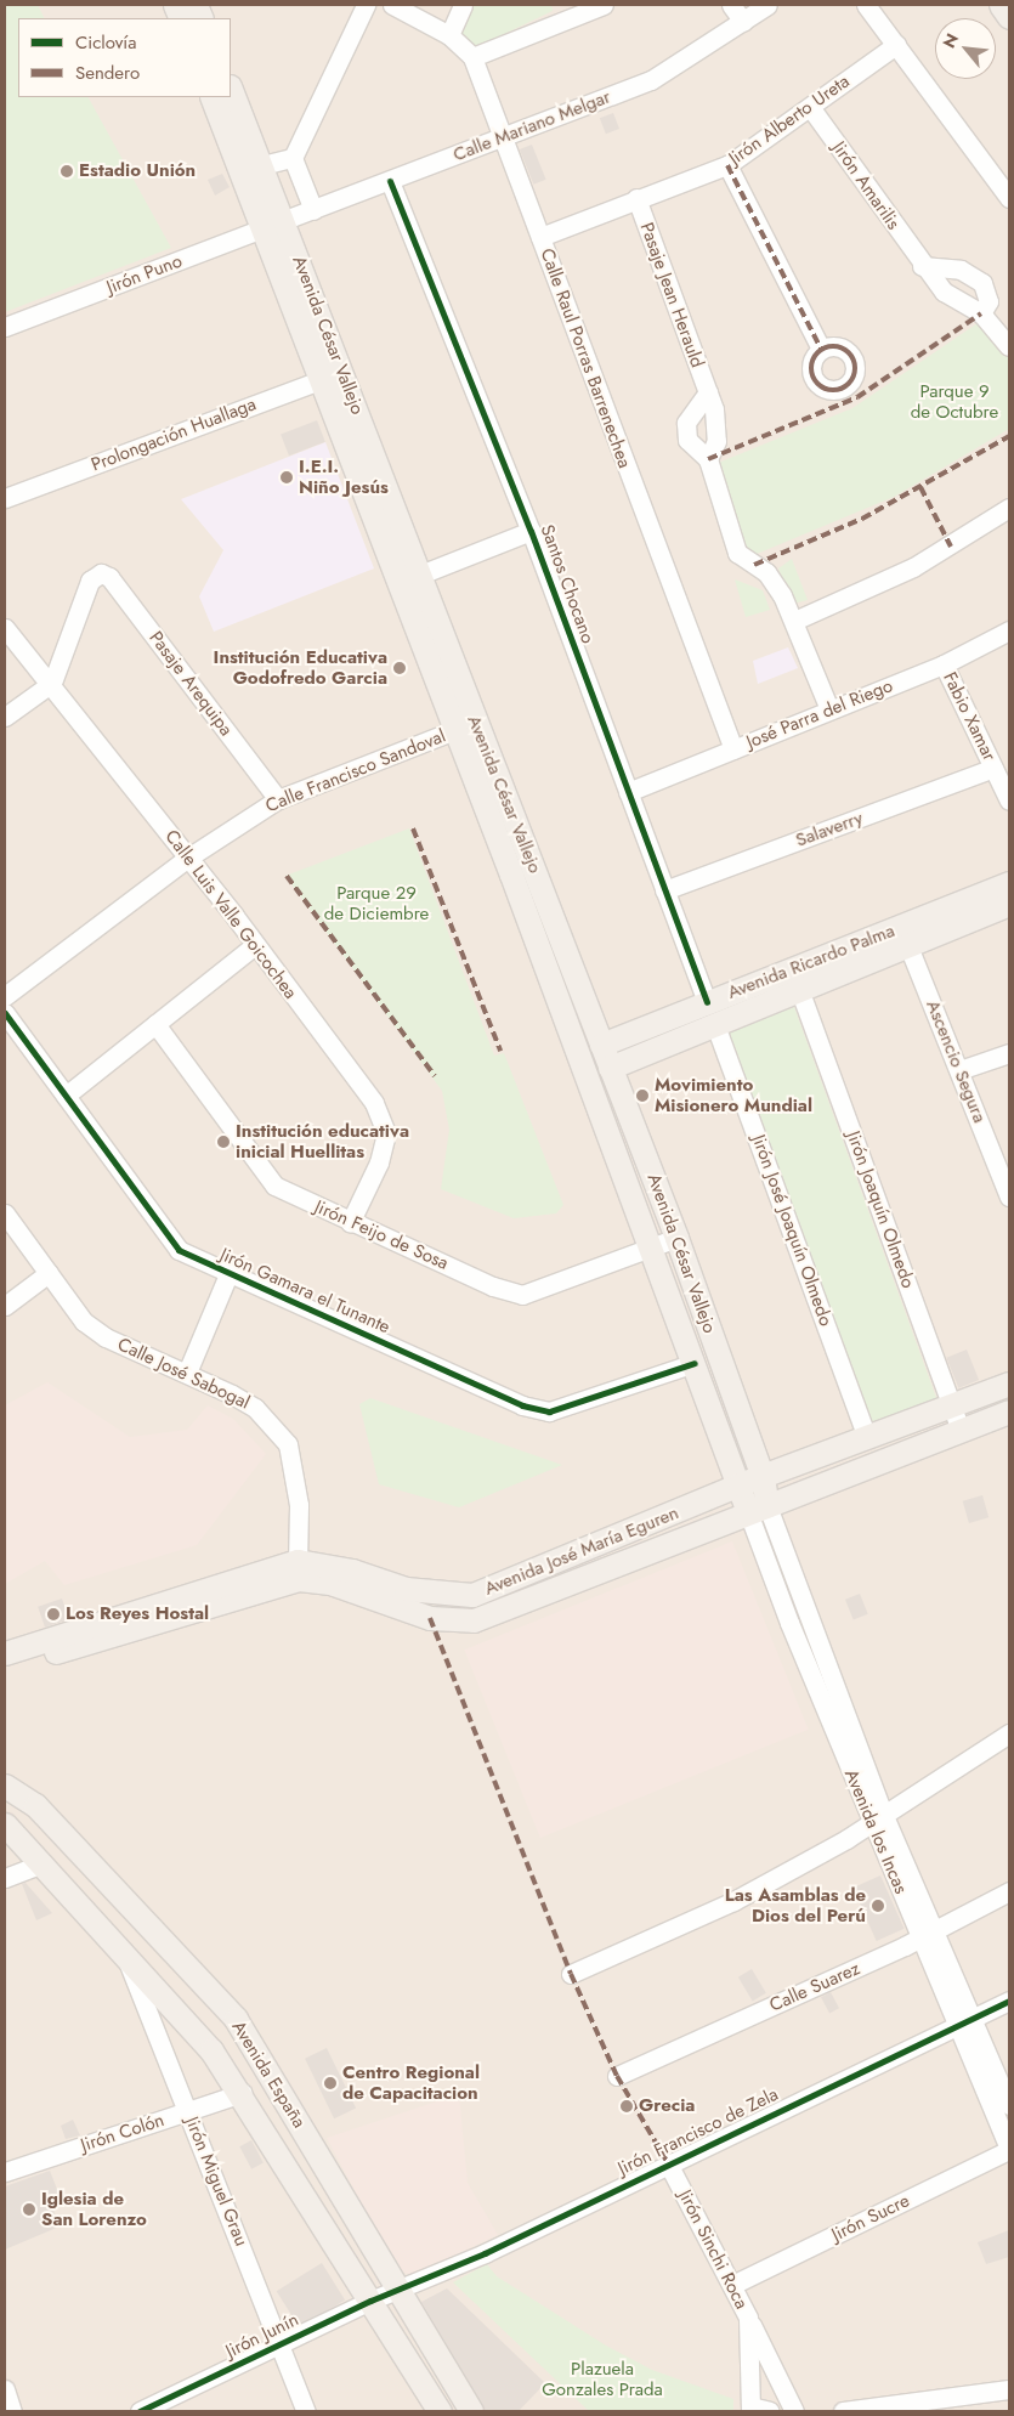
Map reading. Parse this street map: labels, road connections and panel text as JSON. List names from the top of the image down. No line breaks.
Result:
{"streets":{"main road":["Avenida César Vallejo","Avenida Ricardo Palma","Avenida José María Eguren","Avenida España"],"street":["Jirón Alberto Ureta","Calle Mariano Melgar","Jirón Amarilis","Jirón Puno","Pasaje Jean Herauld","Calle Raul Porras Barrenechea","Prolongación Huallaga","Santos Chocano","Pasaje Arequipa","José Parra del Riego","Fabio Xamar","Calle Francisco Sandoval","Salaverry","Calle Luis Valle Goicochea","Ascencio Segura","Jirón Joaquín Olmedo","Jirón José Joaquín Olmedo","Jirón Feijo de Sosa","Jirón Gamara el Tunante","Calle José Sabogal","Avenida los Incas","Calle Suarez","Jirón Francisco de Zela","Jirón Colón","Jirón Miguel Grau","Jirón Sucre","Jirón Sinchi Roca","Jirón Junín"]},"crossings":[["Jirón Alberto Ureta","Jirón Amarilis"],["Jirón Alberto Ureta","Pasaje Jean Herauld"],["Jirón Alberto Ureta","Calle Raul Porras Barrenechea"],["Calle Mariano Melgar","Jirón Puno"],["Calle Mariano Melgar","Avenida César Vallejo"],["Calle Mariano Melgar","Calle Raul Porras Barrenechea"],["Calle Mariano Melgar","Santos Chocano"],["Jirón Puno","Avenida César Vallejo"],["Pasaje Jean Herauld","José Parra del Riego"],["Avenida César Vallejo","Prolongación Huallaga"],["Avenida César Vallejo","Calle Francisco Sandoval"],["Avenida César Vallejo","Avenida Ricardo Palma"],["Avenida César Vallejo","Jirón Feijo de Sosa"],["Avenida César Vallejo","Jirón Gamara el Tunante"],["Avenida César Vallejo","Avenida José María Eguren"],["Avenida César Vallejo","Avenida los Incas"],["Calle Raul Porras Barrenechea","José Parra del Riego"],["Santos Chocano","José Parra del Riego"],["Santos Chocano","Salaverry"],["Santos Chocano","Avenida Ricardo Palma"],["Pasaje Arequipa","Calle Francisco Sandoval"],["Pasaje Arequipa","Calle Luis Valle Goicochea"],["José Parra del Riego","Fabio Xamar"],["Fabio Xamar","Salaverry"],["Calle Francisco Sandoval","Calle Luis Valle Goicochea"],["Calle Luis Valle Goicochea","Jirón Feijo de Sosa"],["Avenida Ricardo Palma","Ascencio Segura"],["Avenida Ricardo Palma","Jirón Joaquín Olmedo"],["Avenida Ricardo Palma","Jirón José Joaquín Olmedo"],["Jirón Joaquín Olmedo","Avenida José María Eguren"],["Jirón José Joaquín Olmedo","Avenida José María Eguren"],["Calle José Sabogal","Avenida José María Eguren"],["Avenida José María Eguren","Avenida los Incas"],["Avenida los Incas","Calle Suarez"],["Avenida los Incas","Jirón Francisco de Zela"],["Avenida los Incas","Jirón Sucre"],["Avenida España","Jirón Francisco de Zela"],["Avenida España","Jirón Colón"],["Avenida España","Jirón Miguel Grau"],["Avenida España","Jirón Junín"],["Jirón Francisco de Zela","Jirón Sinchi Roca"],["Jirón Francisco de Zela","Jirón Junín"],["Jirón Colón","Jirón Miguel Grau"],["Jirón Miguel Grau","Jirón Junín"],["Jirón Sucre","Jirón Sinchi Roca"]],"parks":["Parque 9 de Octubre","Parque 29 de Diciembre","Plazuela Gonzales Prada"],"places":["Estadio Unión","I.E.I. Niño Jesús","Institución Educativa Godofredo Garcia","Movimiento Misionero Mundial","Institución educativa inicial Huellitas","Los Reyes Hostal","Las Asamblas de Dios del Perú","Centro Regional de Capacitacion","Grecia","Iglesia de San Lorenzo"],"legend":["Ciclovía","Sendero"],"north":"top left"}
